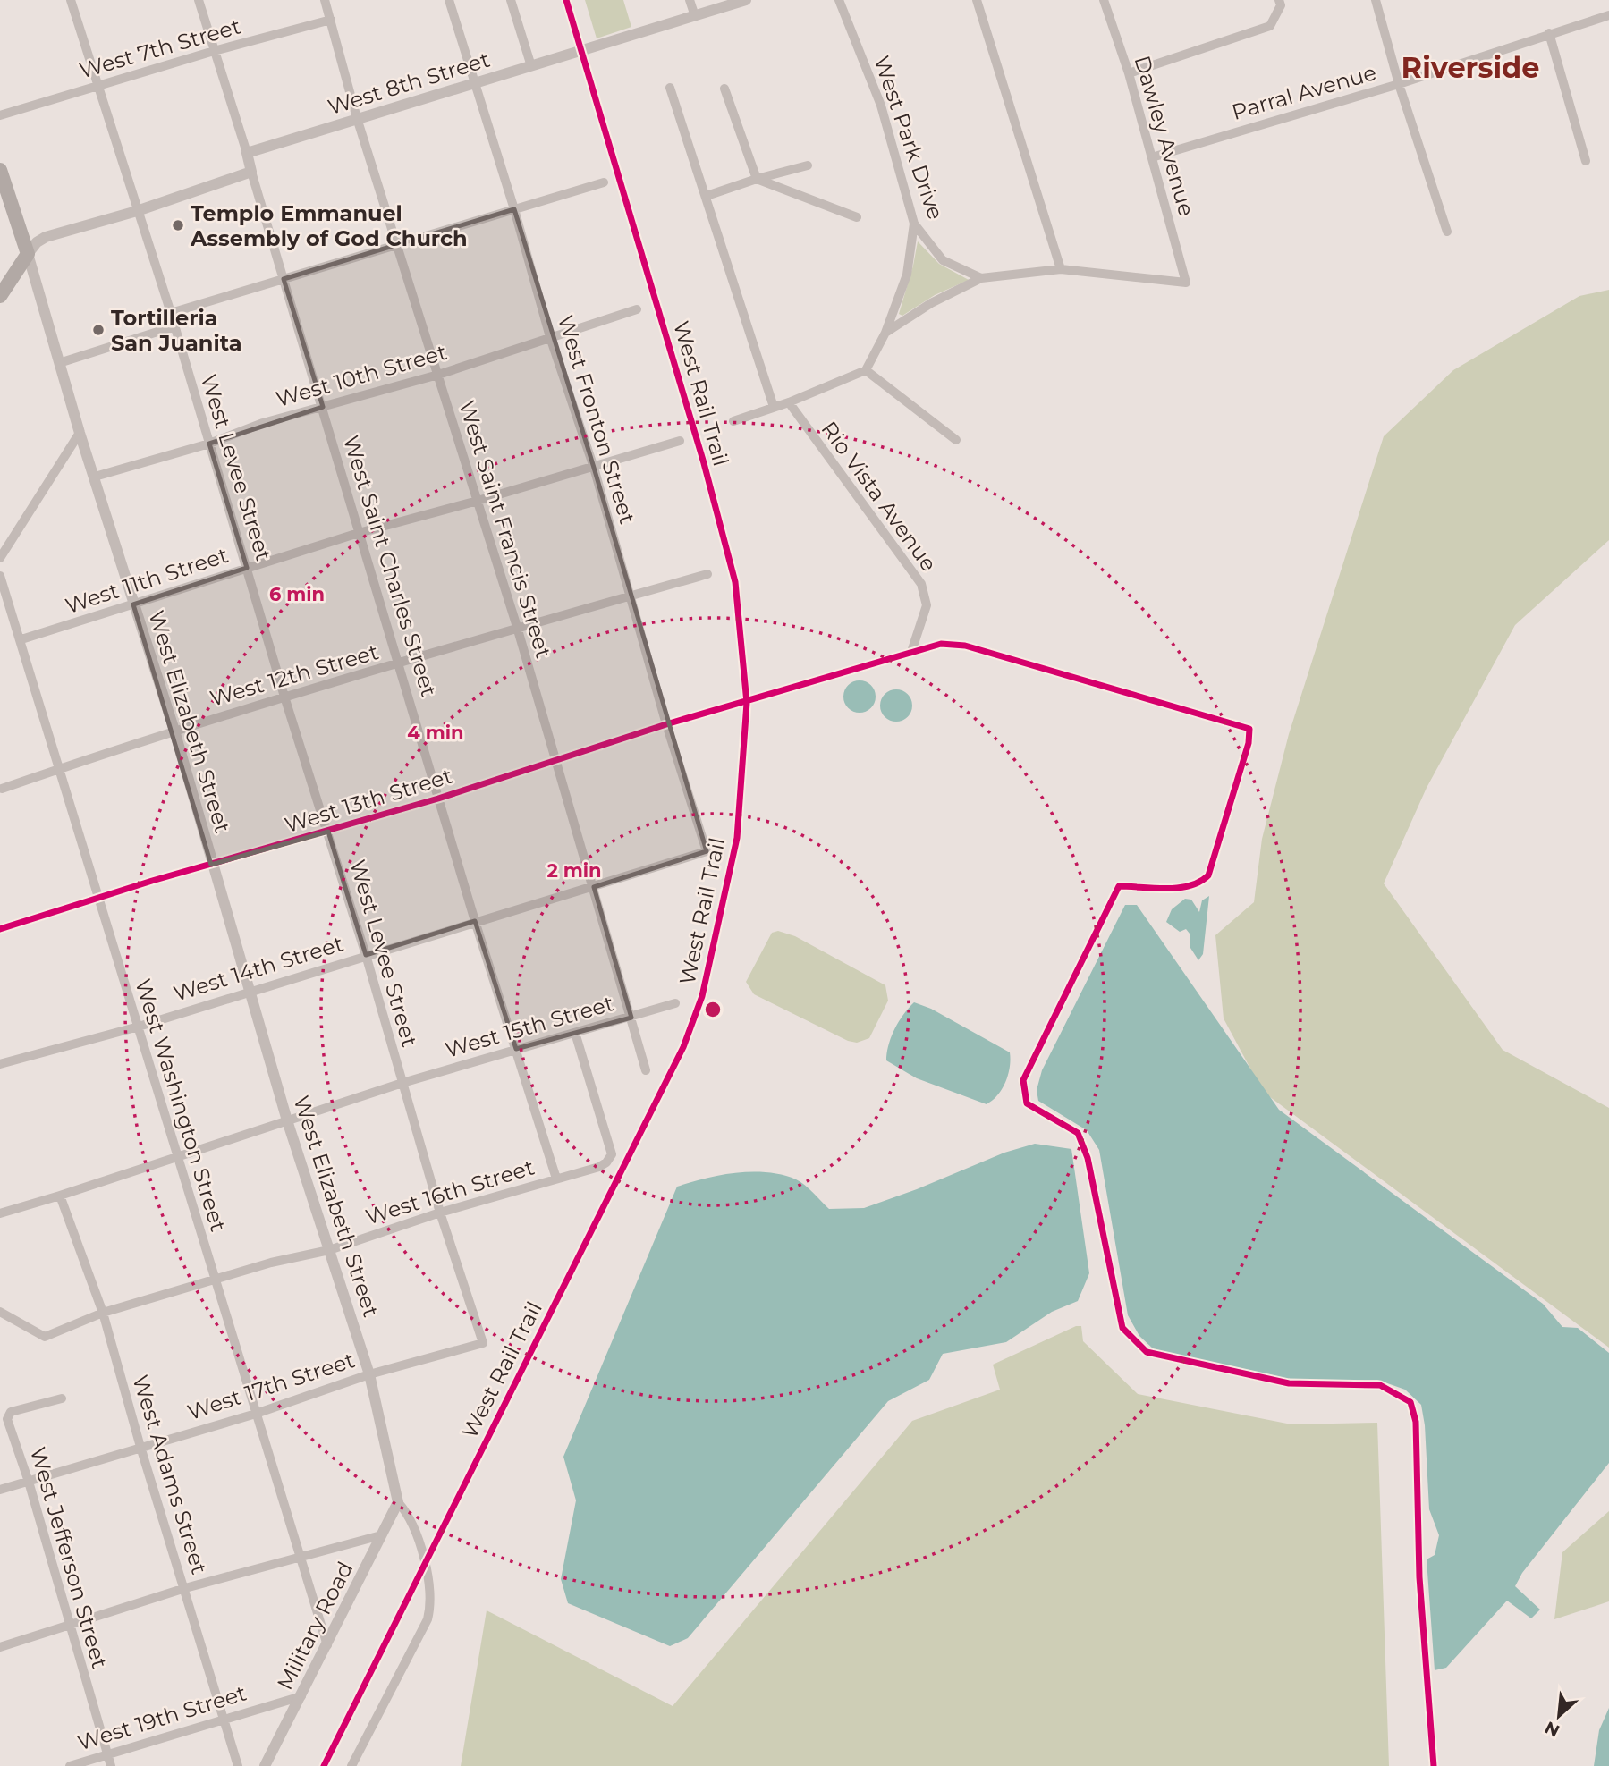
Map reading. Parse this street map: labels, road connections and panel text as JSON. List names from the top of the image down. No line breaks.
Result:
{"streets":{"main road":["West Elizabeth Street"],"street":["West 7th Street","West 8th Street","Parral Avenue","Dawley Avenue","West Park Drive","West 10th Street","West Fronton Street","West Levee Street","Rio Vista Avenue","West Saint Francis Street","West Saint Charles Street","West 11th Street","West 12th Street","West 13th Street","West 14th Street","West 15th Street","West Washington Street","West 16th Street","West 17th Street","West Adams Street","West Jefferson Street","Military Road","West 19th Street"],"cycle path":["West Rail Trail"]},"crossings":[["West 7th Street","West Levee Street"],["West 7th Street","West Saint Francis Street"],["West 7th Street","West Saint Charles Street"],["West 8th Street","West Fronton Street"],["West 8th Street","West Saint Francis Street"],["West 8th Street","West Saint Charles Street"],["Parral Avenue","Dawley Avenue"],["West 10th Street","West Fronton Street"],["West 10th Street","West Levee Street"],["West 10th Street","West Saint Francis Street"],["West 10th Street","West Saint Charles Street"],["West 10th Street","West Elizabeth Street"],["West Fronton Street","West 11th Street"],["West Fronton Street","West 12th Street"],["West Fronton Street","West 13th Street"],["West Fronton Street","West 14th Street"],["West Levee Street","West 11th Street"],["West Levee Street","West 12th Street"],["West Levee Street","West 13th Street"],["West Levee Street","West 14th Street"],["West Levee Street","West 15th Street"],["West Levee Street","West 16th Street"],["West Levee Street","West 17th Street"],["Rio Vista Avenue","West 13th Street"],["West Saint Francis Street","West 11th Street"],["West Saint Francis Street","West 12th Street"],["West Saint Francis Street","West 13th Street"],["West Saint Francis Street","West 14th Street"],["West Saint Francis Street","West 15th Street"],["West Saint Charles Street","West 11th Street"],["West Saint Charles Street","West 12th Street"],["West Saint Charles Street","West 13th Street"],["West Saint Charles Street","West 14th Street"],["West Saint Charles Street","West 15th Street"],["West Saint Charles Street","West 16th Street"],["West 11th Street","West Elizabeth Street"],["West 11th Street","West Washington Street"],["West 12th Street","West Elizabeth Street"],["West 12th Street","West Washington Street"],["West Elizabeth Street","West 13th Street"],["West Elizabeth Street","West 14th Street"],["West Elizabeth Street","West 15th Street"],["West Elizabeth Street","West 16th Street"],["West Elizabeth Street","West 17th Street"],["West Elizabeth Street","Military Road"],["West 13th Street","West Washington Street"],["West 14th Street","West Washington Street"],["West 15th Street","West Washington Street"],["West 15th Street","West 16th Street"],["West 15th Street","West Adams Street"],["West Washington Street","West 16th Street"],["West Washington Street","West 17th Street"],["West Washington Street","Military Road"],["West 16th Street","West Adams Street"],["West 17th Street","West Adams Street"],["West 17th Street","West Jefferson Street"],["West Adams Street","West 19th Street"],["West Jefferson Street","West 19th Street"],["Military Road","West 19th Street"]],"districts":["Riverside"],"places":["Templo Emmanuel Assembly of God Church","Tortilleria San Juanita"],"north":"bottom left","rings":["6 min","4 min","2 min"]}
